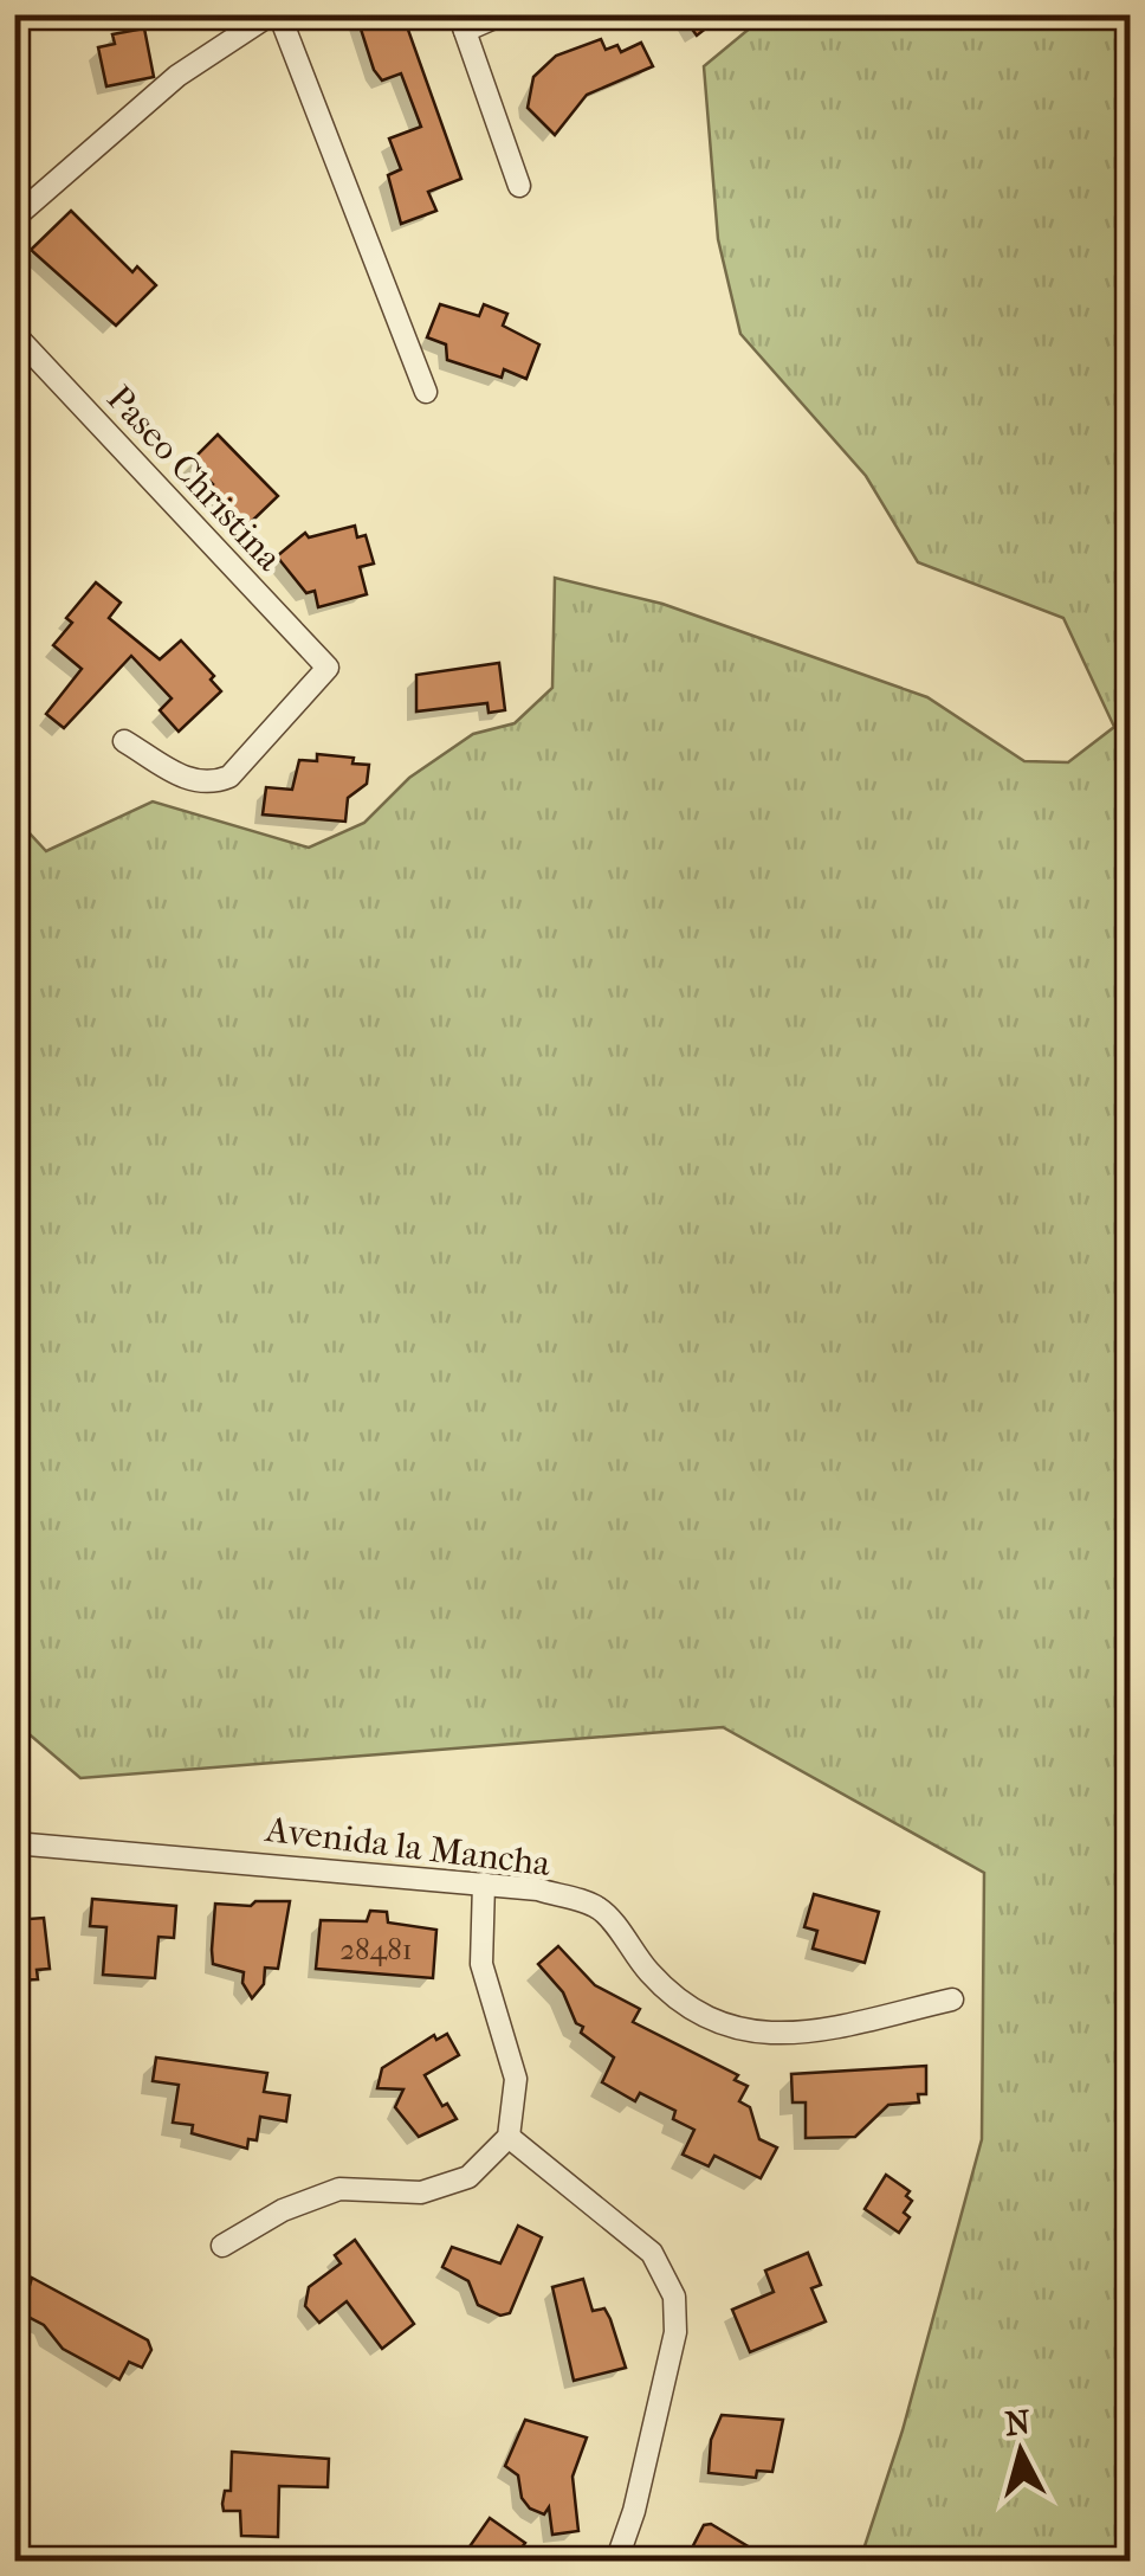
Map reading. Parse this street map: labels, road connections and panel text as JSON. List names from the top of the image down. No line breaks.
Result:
{"streets":{"street":["Paseo Christina","Avenida la Mancha"]},"house_numbers":["28481"],"north":"top"}
